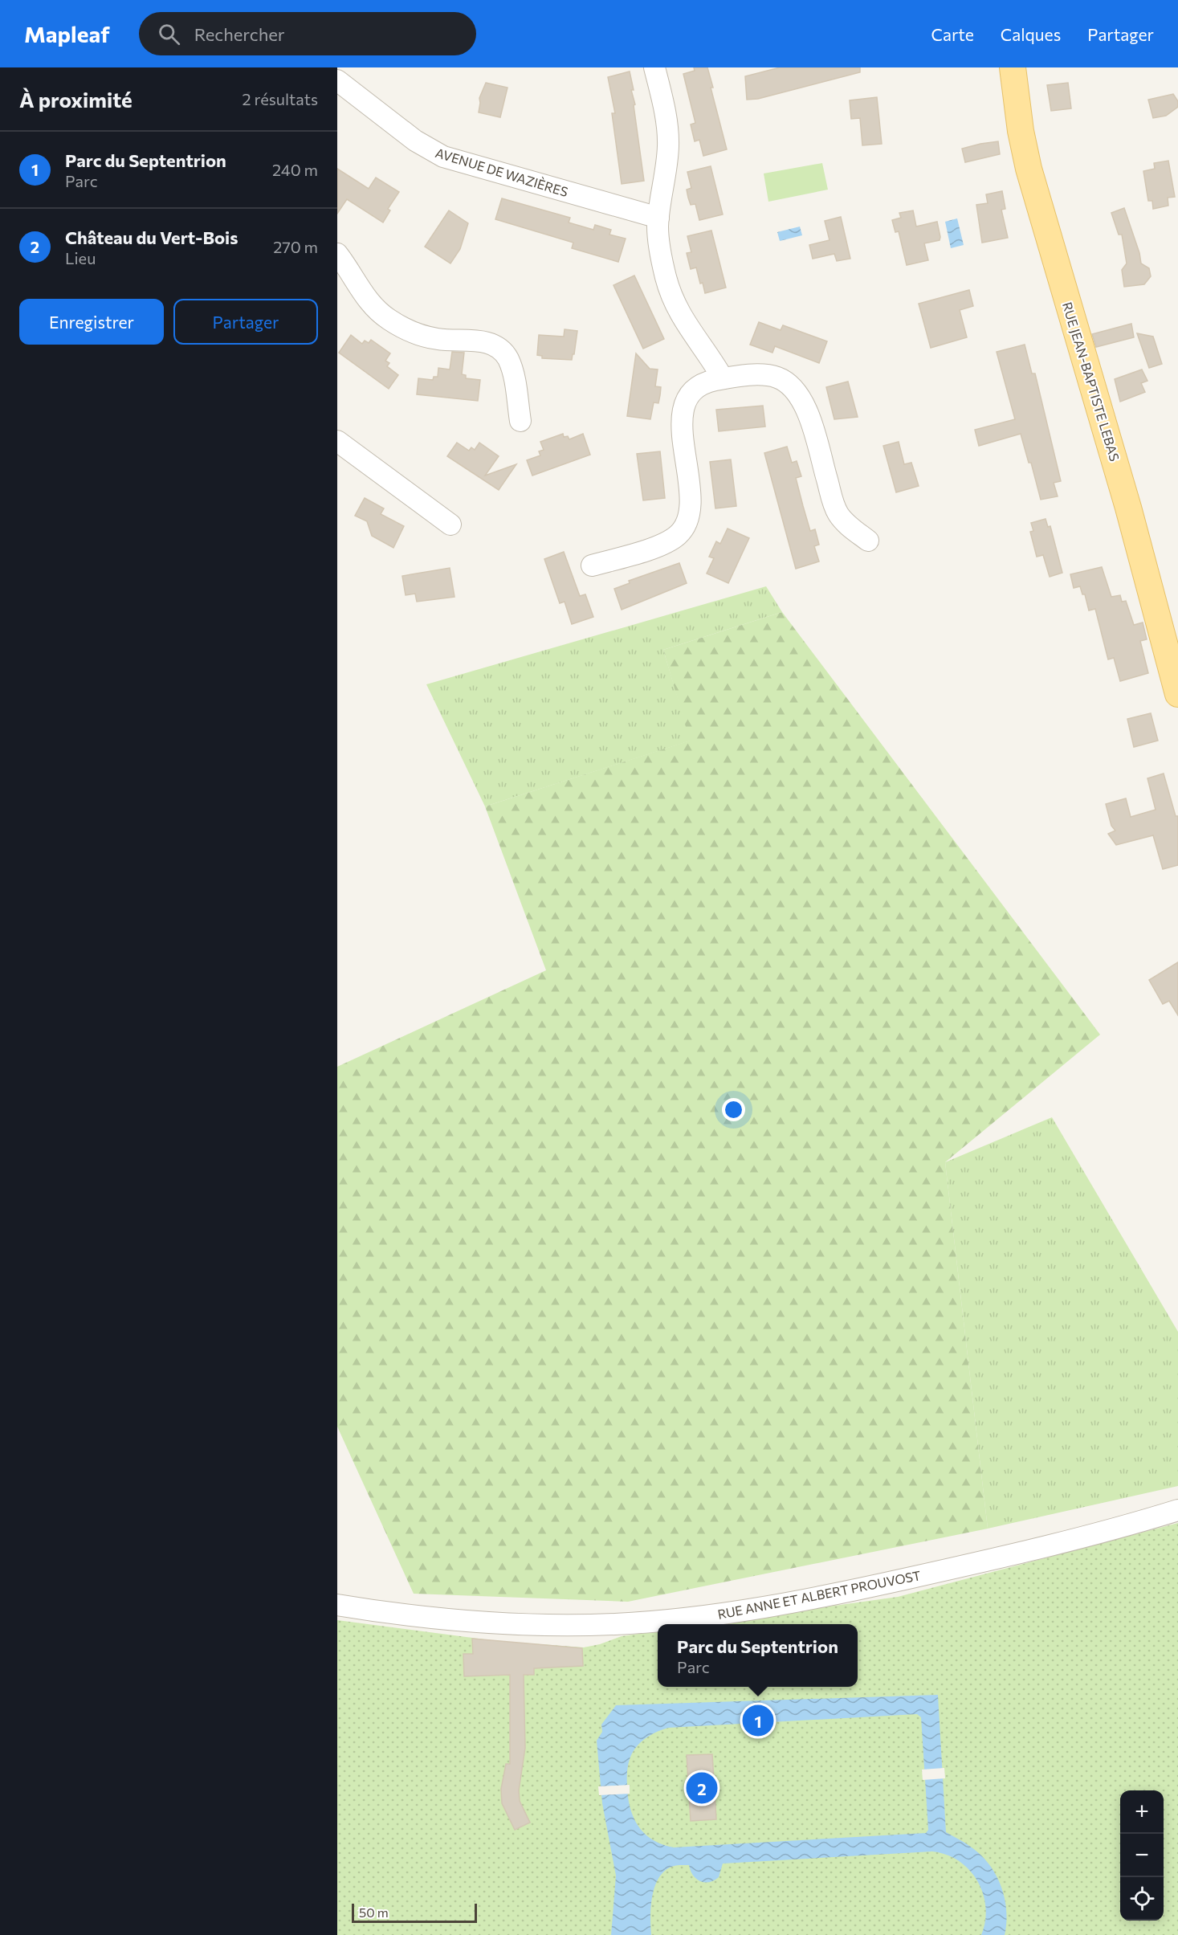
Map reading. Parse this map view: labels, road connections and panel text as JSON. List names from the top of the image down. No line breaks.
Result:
{"streets":{"main road":["RUE JEAN-BAPTISTE LEBAS"],"street":["AVENUE DE WAZIÈRES","RUE ANNE ET ALBERT PROUVOST"]},"scale_bar":"50 m","page":{"header":"Mapleaf","search":"Rechercher","nav":["Carte","Calques","Partager"],"heading":["À proximité","2 résultats"],"list":[{"mark":"1","name":"Parc du Septentrion","note":"Parc","value":"240 m"},{"mark":"2","name":"Château du Vert-Bois","note":"Lieu","value":"270 m"}],"buttons":["Enregistrer","Partager"],"popup":["Parc du Septentrion","Parc"],"pins":["1","2"],"map_buttons":["+","−"],"scale":"50 m"}}
